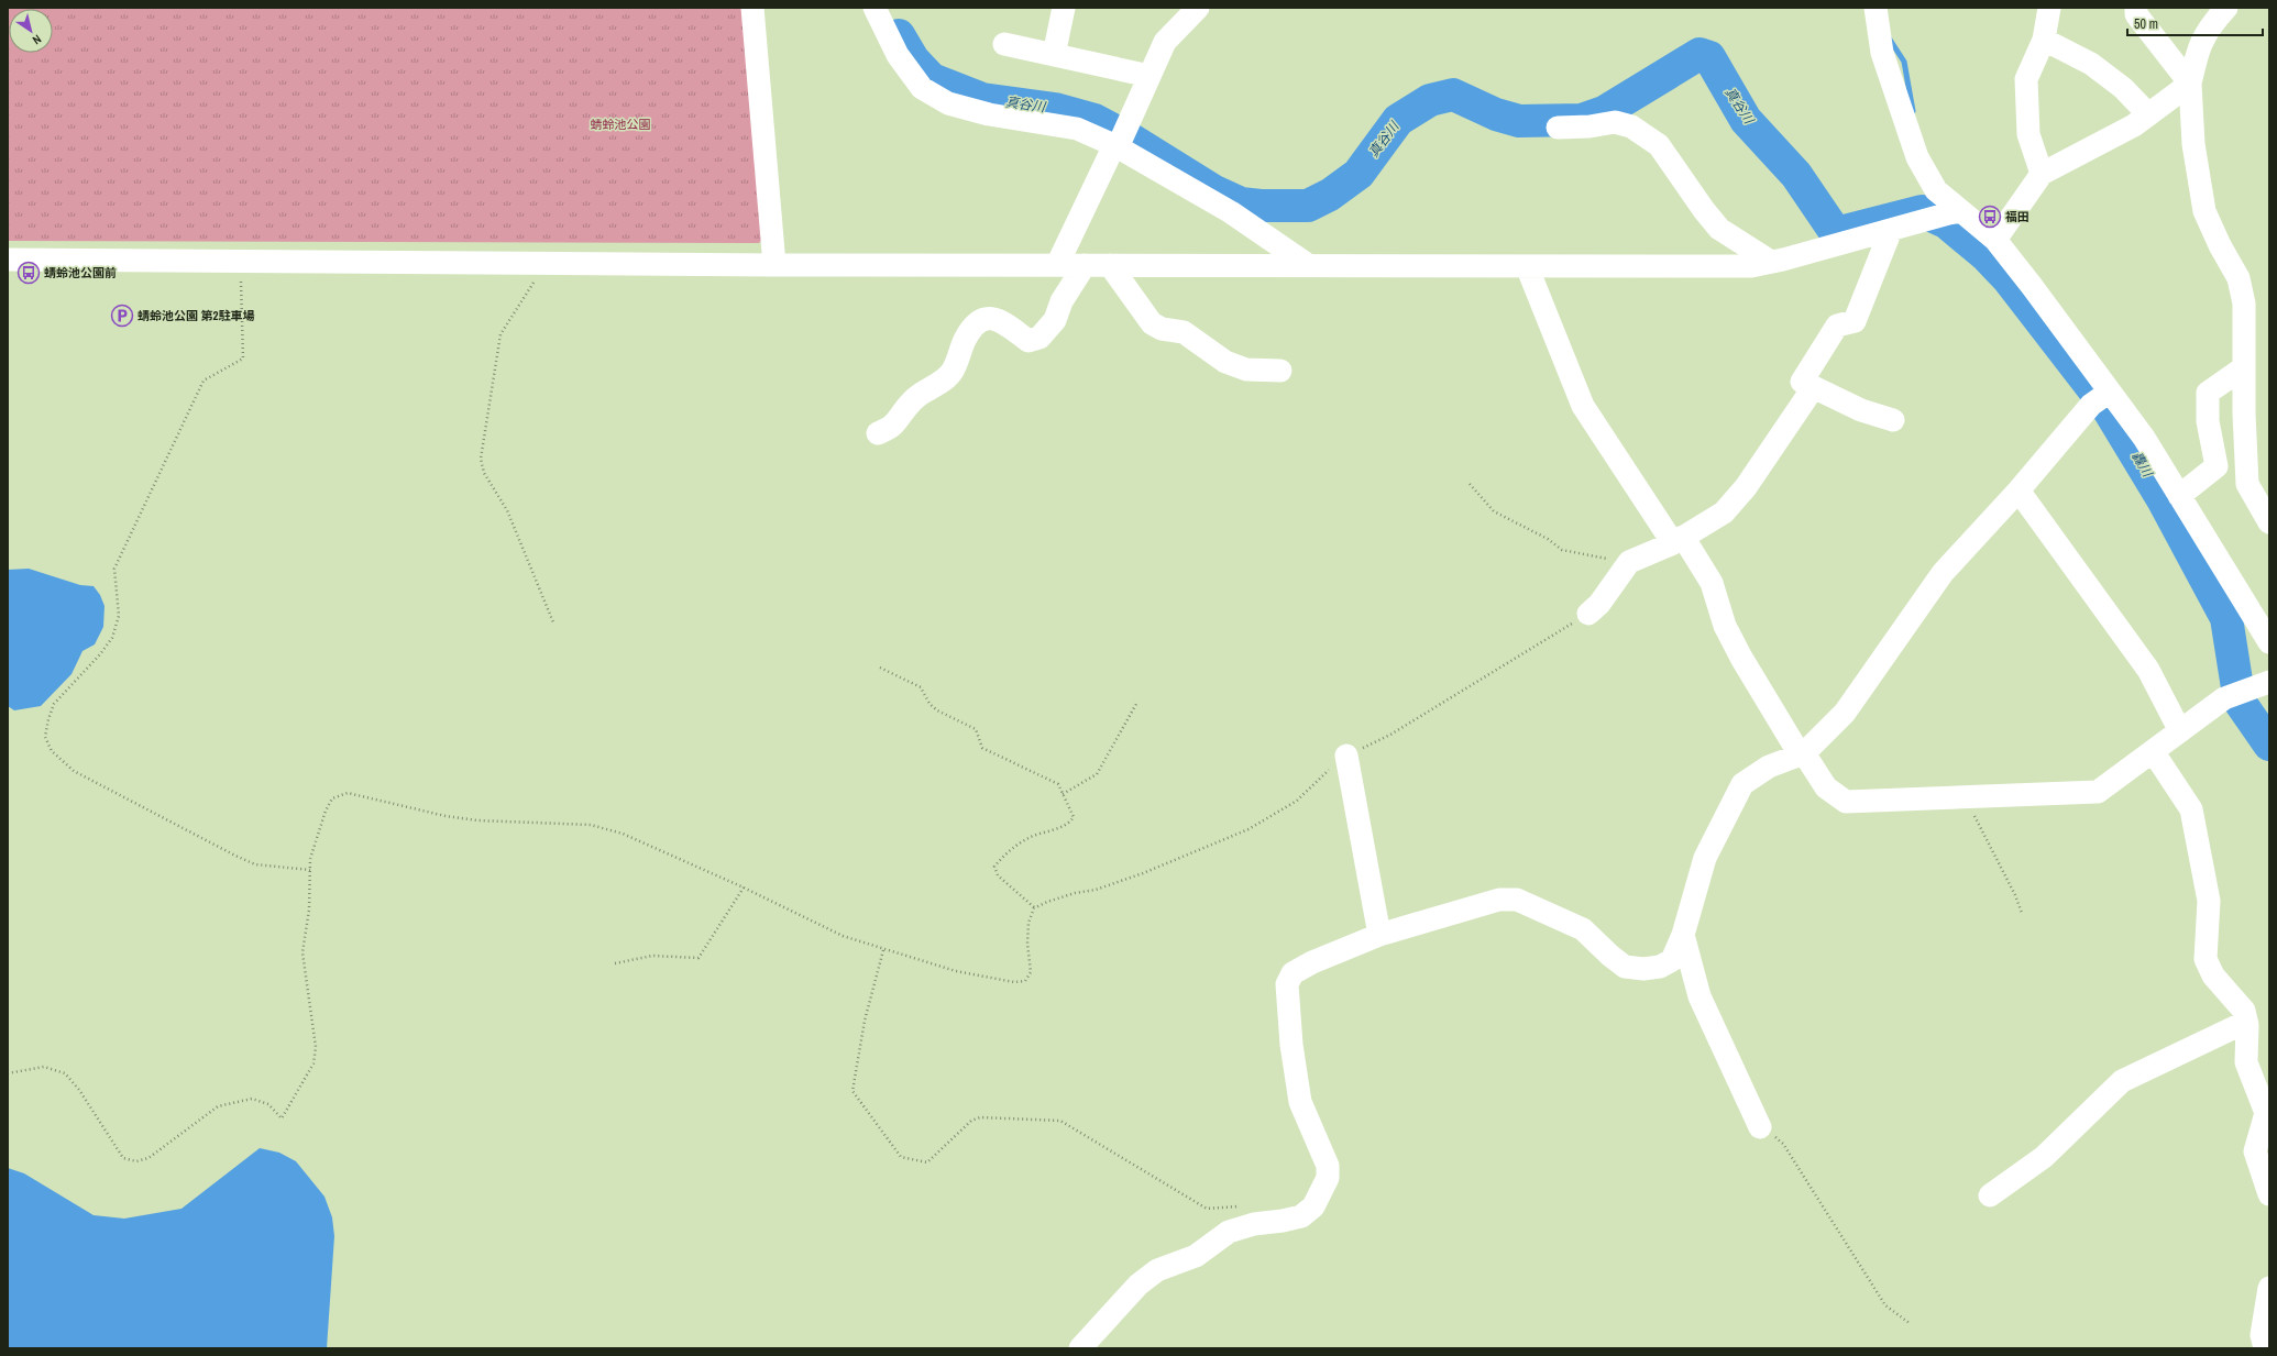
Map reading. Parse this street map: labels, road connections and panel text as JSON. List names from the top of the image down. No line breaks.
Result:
{"water":["真谷川","轟川"],"parks":["蜻蛉池公園"],"places":{"bus stop":["福田","蜻蛉池公園前"],"parking":["蜻蛉池公園 第2駐車場"]},"scale_bar":"50 m","north":"bottom right"}
